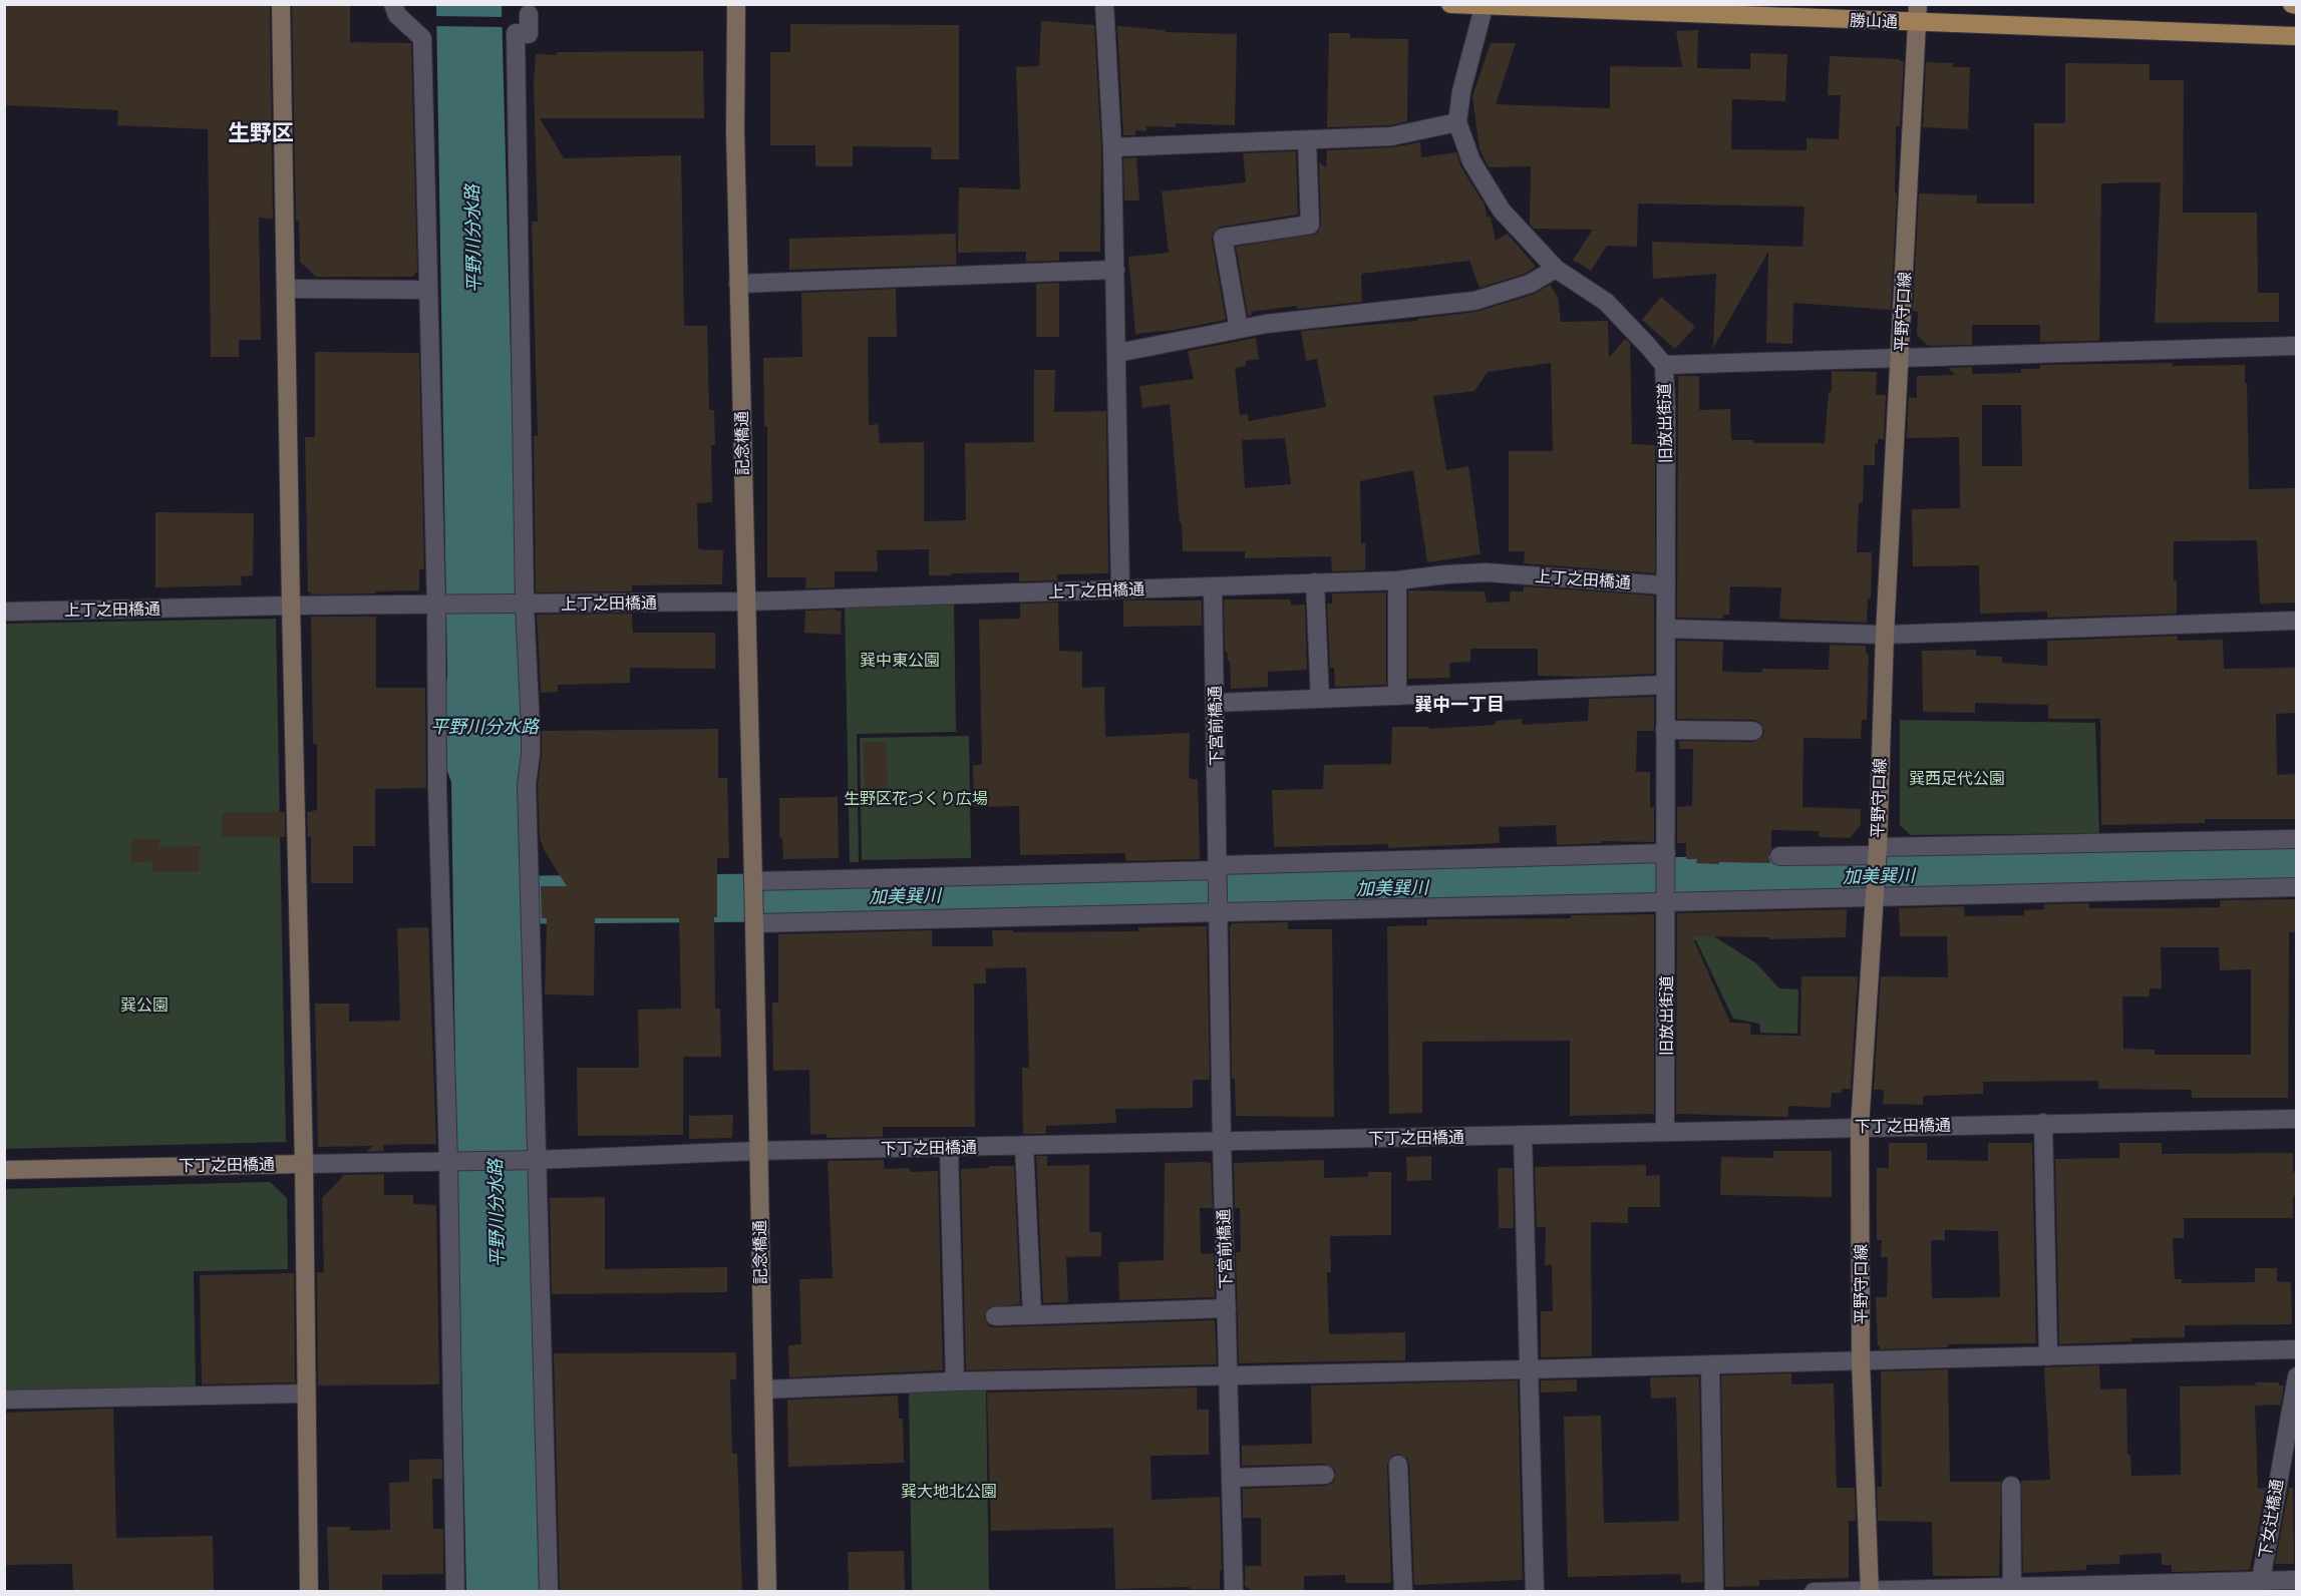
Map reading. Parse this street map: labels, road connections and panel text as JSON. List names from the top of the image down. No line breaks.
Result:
{"streets":{"main road":["勝山通"],"street":["平野守口線","旧放出街道","記念橋通","上丁之田橋通","下宮前橋通","下丁之田橋通","下女辻橋通"]},"crossings":[["勝山通","平野守口線"],["勝山通","旧放出街道"],["平野守口線","下丁之田橋通"],["旧放出街道","上丁之田橋通"],["旧放出街道","下丁之田橋通"],["記念橋通","上丁之田橋通"],["記念橋通","下丁之田橋通"],["上丁之田橋通","下宮前橋通"],["下宮前橋通","下丁之田橋通"]],"districts":["生野区","巽中一丁目"],"water":["平野川分水路","加美巽川"],"parks":["巽中東公園","巽西足代公園","生野区花づくり広場","巽公園","巽大地北公園"]}
